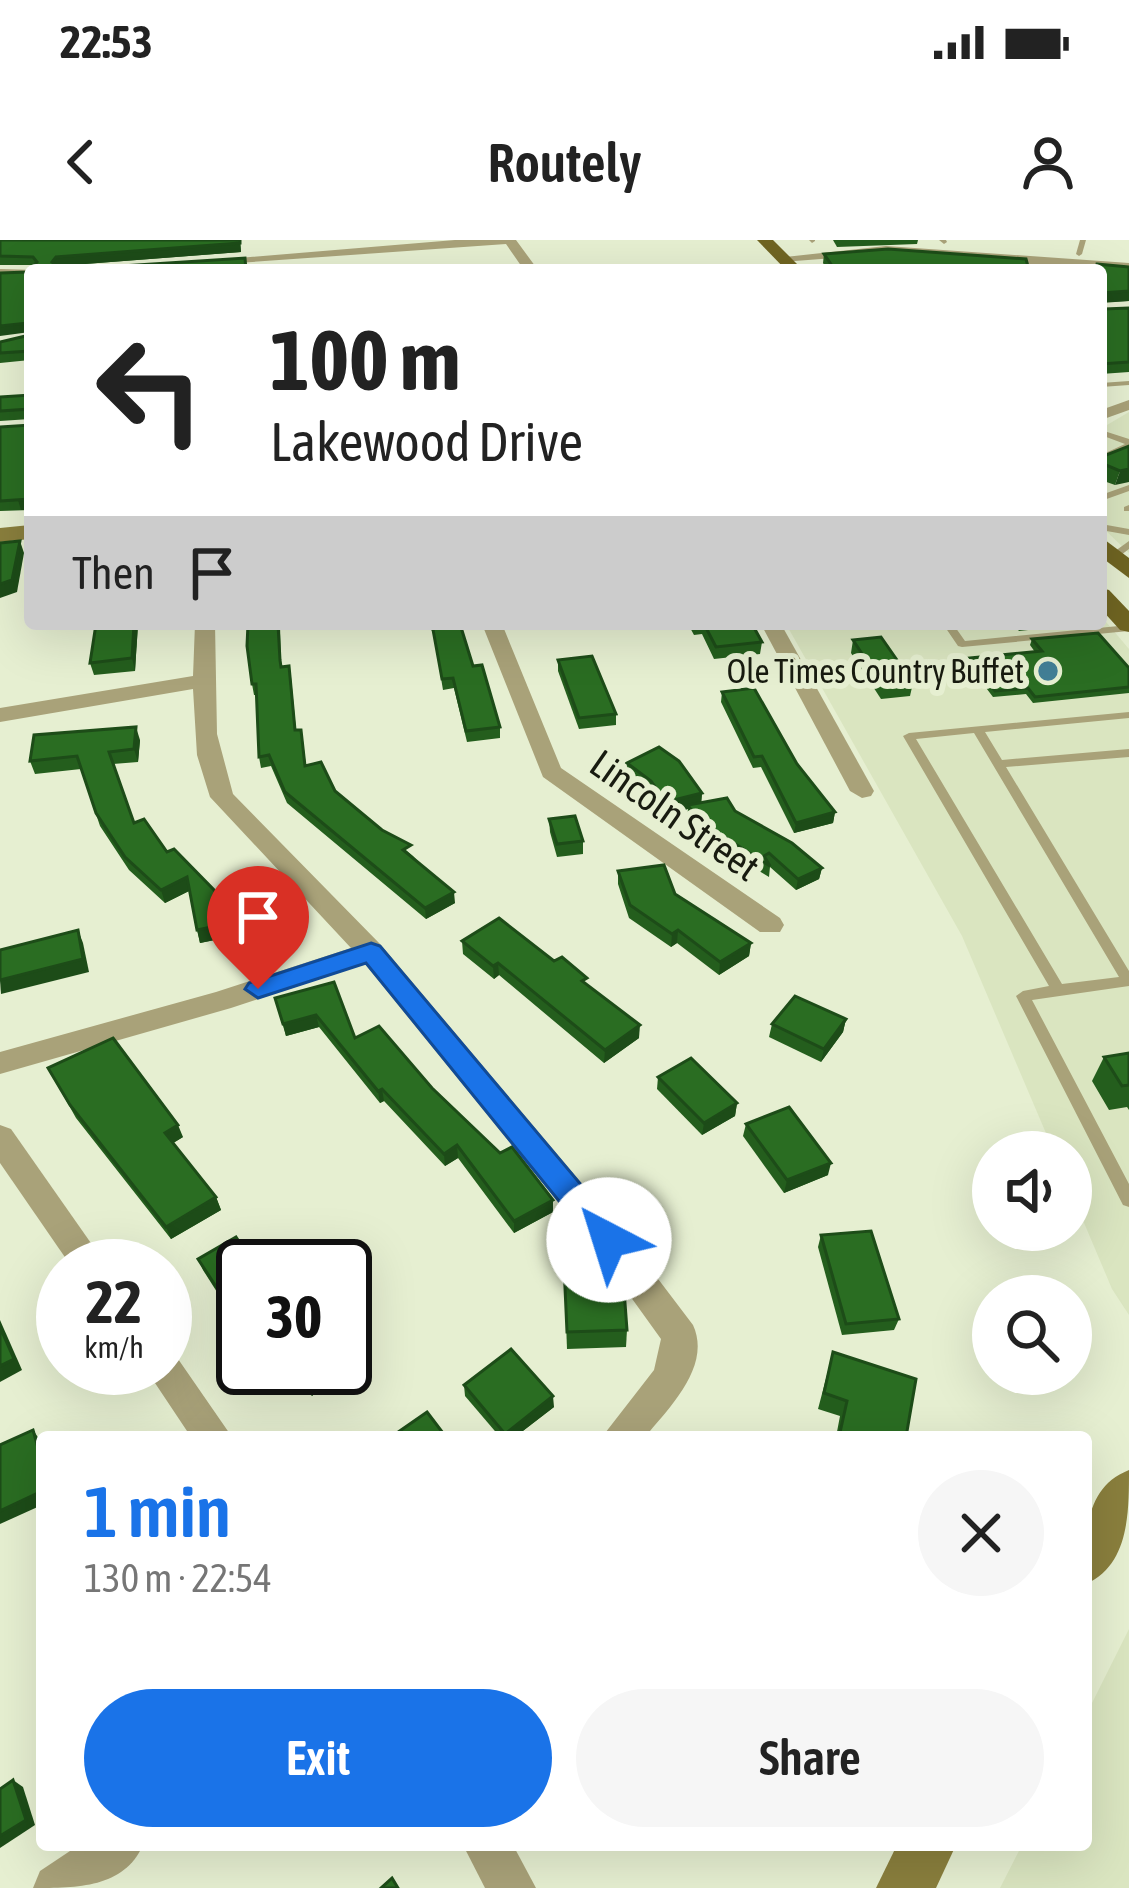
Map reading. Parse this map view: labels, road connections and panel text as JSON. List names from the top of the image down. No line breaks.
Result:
{"streets":{"street":["Lincoln Street"]},"places":["Ole Times Country Buffet"],"page":{"status":"22:53","header":"Routely","turn":["100 m","Lakewood Drive"],"then":"Then","speed":"22 km/h","limit":"30","heading":["1 min","130 m · 22:54"],"buttons":["Exit","Share"]}}
